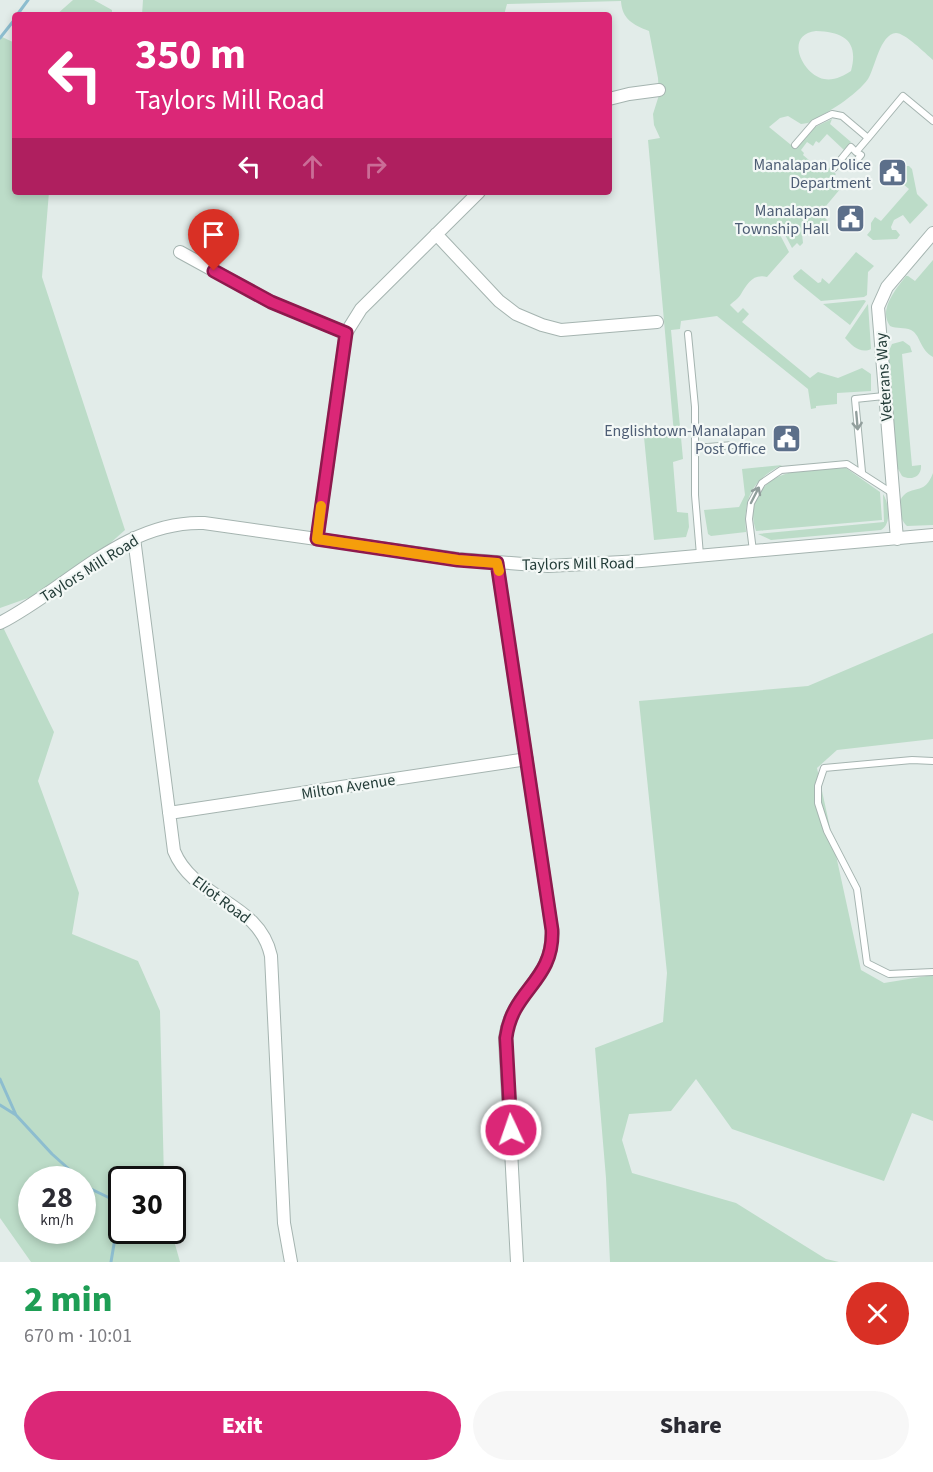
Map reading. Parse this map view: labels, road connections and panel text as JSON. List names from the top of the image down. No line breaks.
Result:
{"streets":{"street":["Veterans Way","Taylors Mill Road","Milton Avenue","Eliot Road"]},"crossings":[["Veterans Way","Taylors Mill Road"],["Taylors Mill Road","Eliot Road"],["Milton Avenue","Eliot Road"]],"places":{"public building":["Manalapan Police Department","Manalapan Township Hall","Englishtown-Manalapan Post Office"]},"page":{"turn":["350 m","Taylors Mill Road"],"speed":"28 km/h","limit":"30","heading":["2 min","670 m · 10:01"],"buttons":["Exit","Share"]}}
